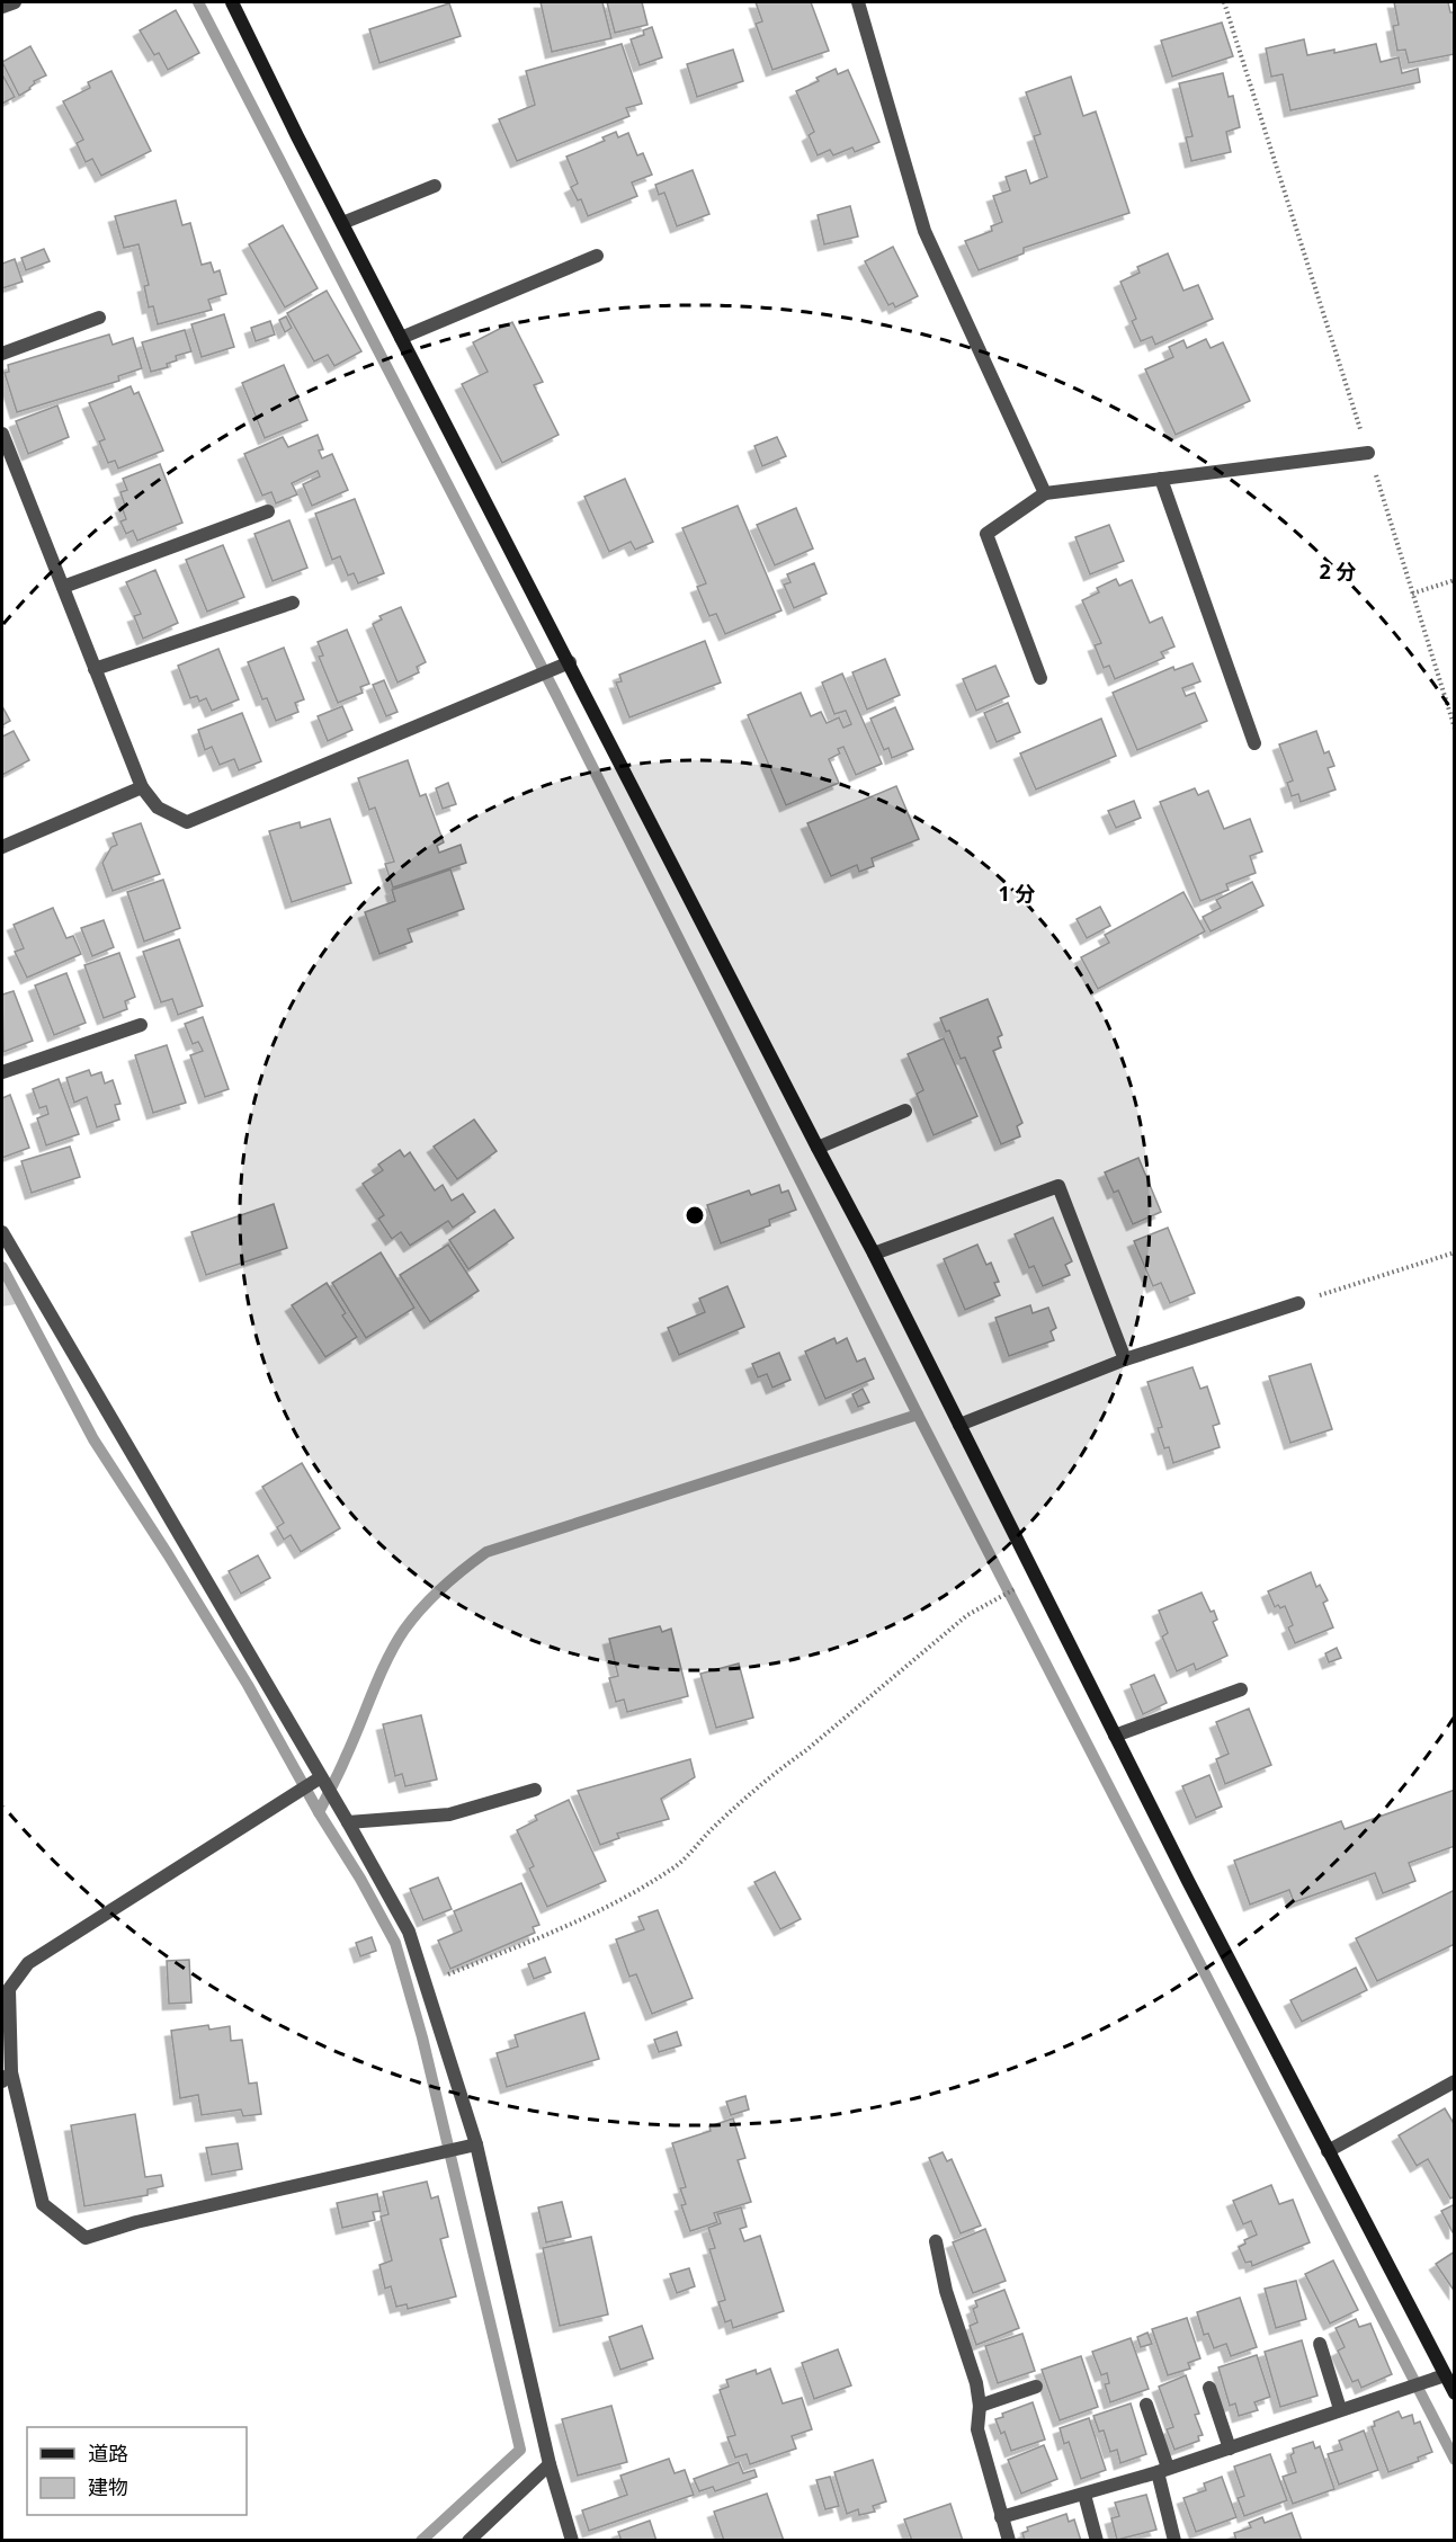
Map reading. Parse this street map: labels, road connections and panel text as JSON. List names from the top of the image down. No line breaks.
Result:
{"legend":["道路","建物"],"rings":["2 分","1 分"]}
